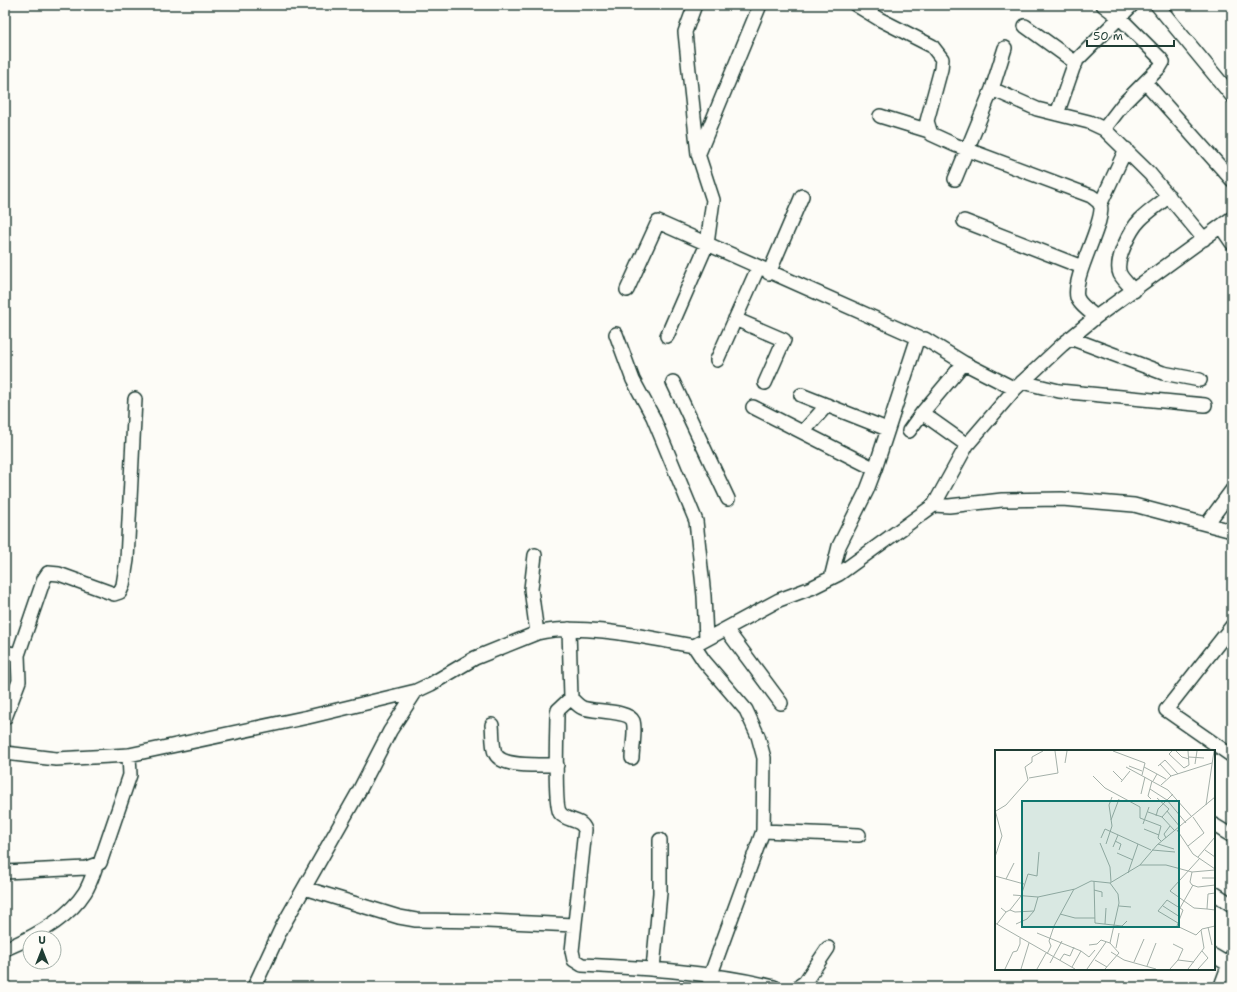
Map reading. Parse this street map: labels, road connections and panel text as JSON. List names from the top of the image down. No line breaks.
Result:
{"scale_bar":"50 m","north":"top"}
